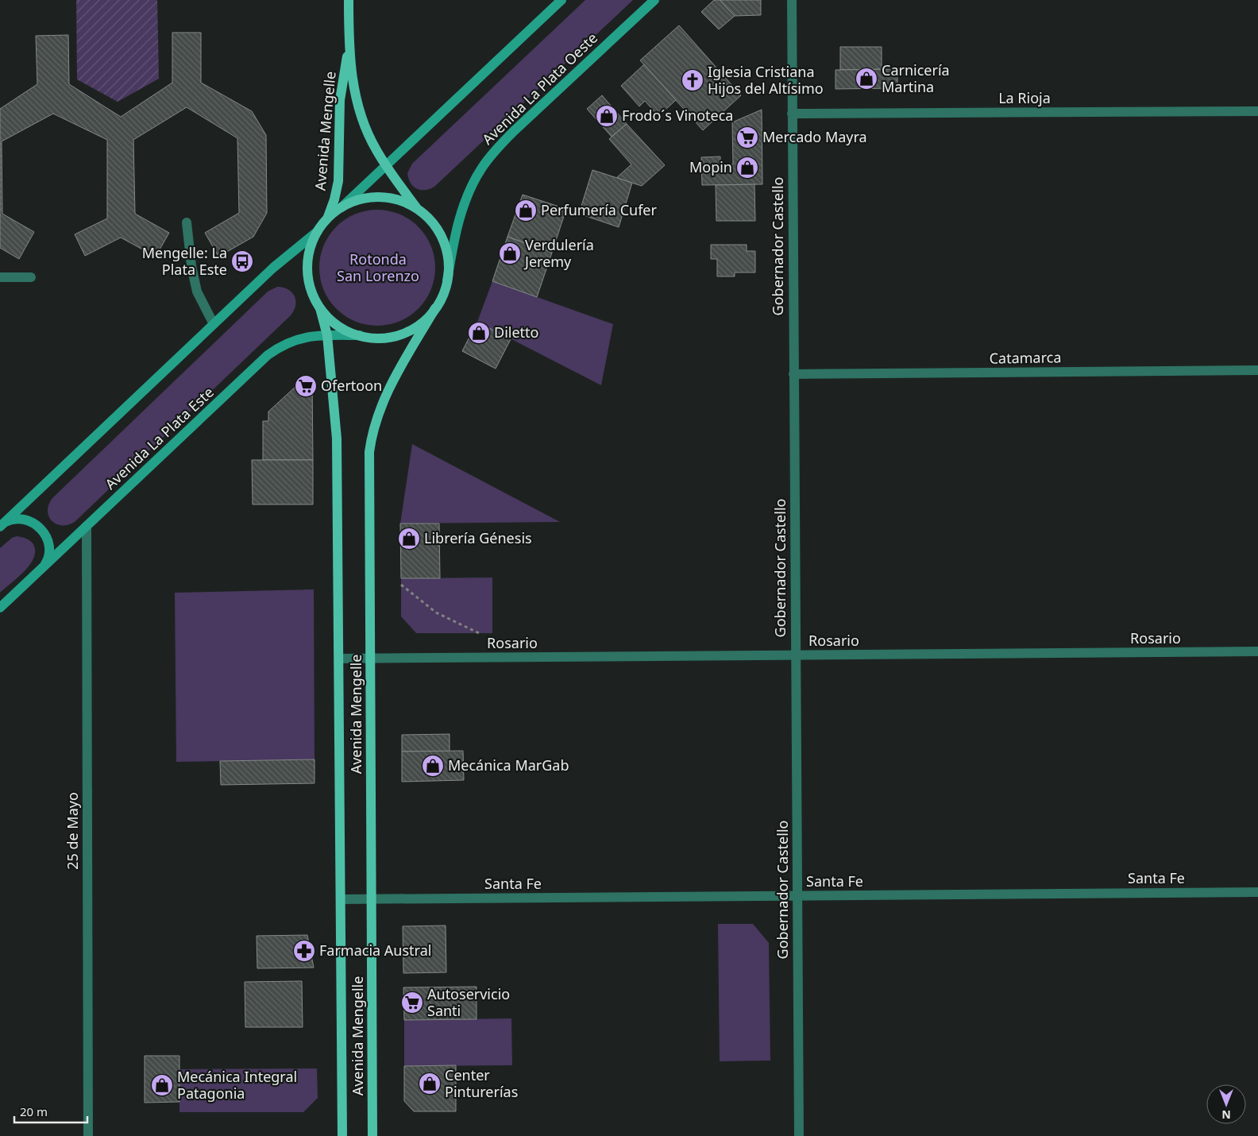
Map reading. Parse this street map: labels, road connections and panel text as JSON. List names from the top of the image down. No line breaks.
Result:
{"streets":{"main road":["Avenida La Plata Oeste","Avenida Mengelle","Avenida La Plata Este"],"street":["La Rioja","Gobernador Castello","Catamarca","Rosario","25 de Mayo","Santa Fe"]},"crossings":[["Avenida La Plata Oeste","Avenida Mengelle"],["Avenida La Plata Oeste","Avenida La Plata Este"],["La Rioja","Gobernador Castello"],["Avenida Mengelle","Avenida La Plata Este"],["Avenida Mengelle","Rosario"],["Avenida Mengelle","Santa Fe"],["Gobernador Castello","Catamarca"],["Gobernador Castello","Rosario"],["Gobernador Castello","Santa Fe"],["Avenida La Plata Este","25 de Mayo"]],"parks":["Rotonda San Lorenzo"],"places":{"shop":["Carnicería Martina","Frodo´s Vinoteca","Mopin","Perfumería Cufer","Verdulería Jeremy","Diletto","Librería Génesis","Mecánica MarGab","Center Pinturerías","Mecánica Integral Patagonia"],"church":["Iglesia Cristiana Hijos del Altísimo"],"supermarket":["Mercado Mayra","Ofertoon","Autoservicio Santi"],"bus stop":["Mengelle: La Plata Este"],"pharmacy":["Farmacia Austral"]},"scale_bar":"20 m","north":"bottom"}
